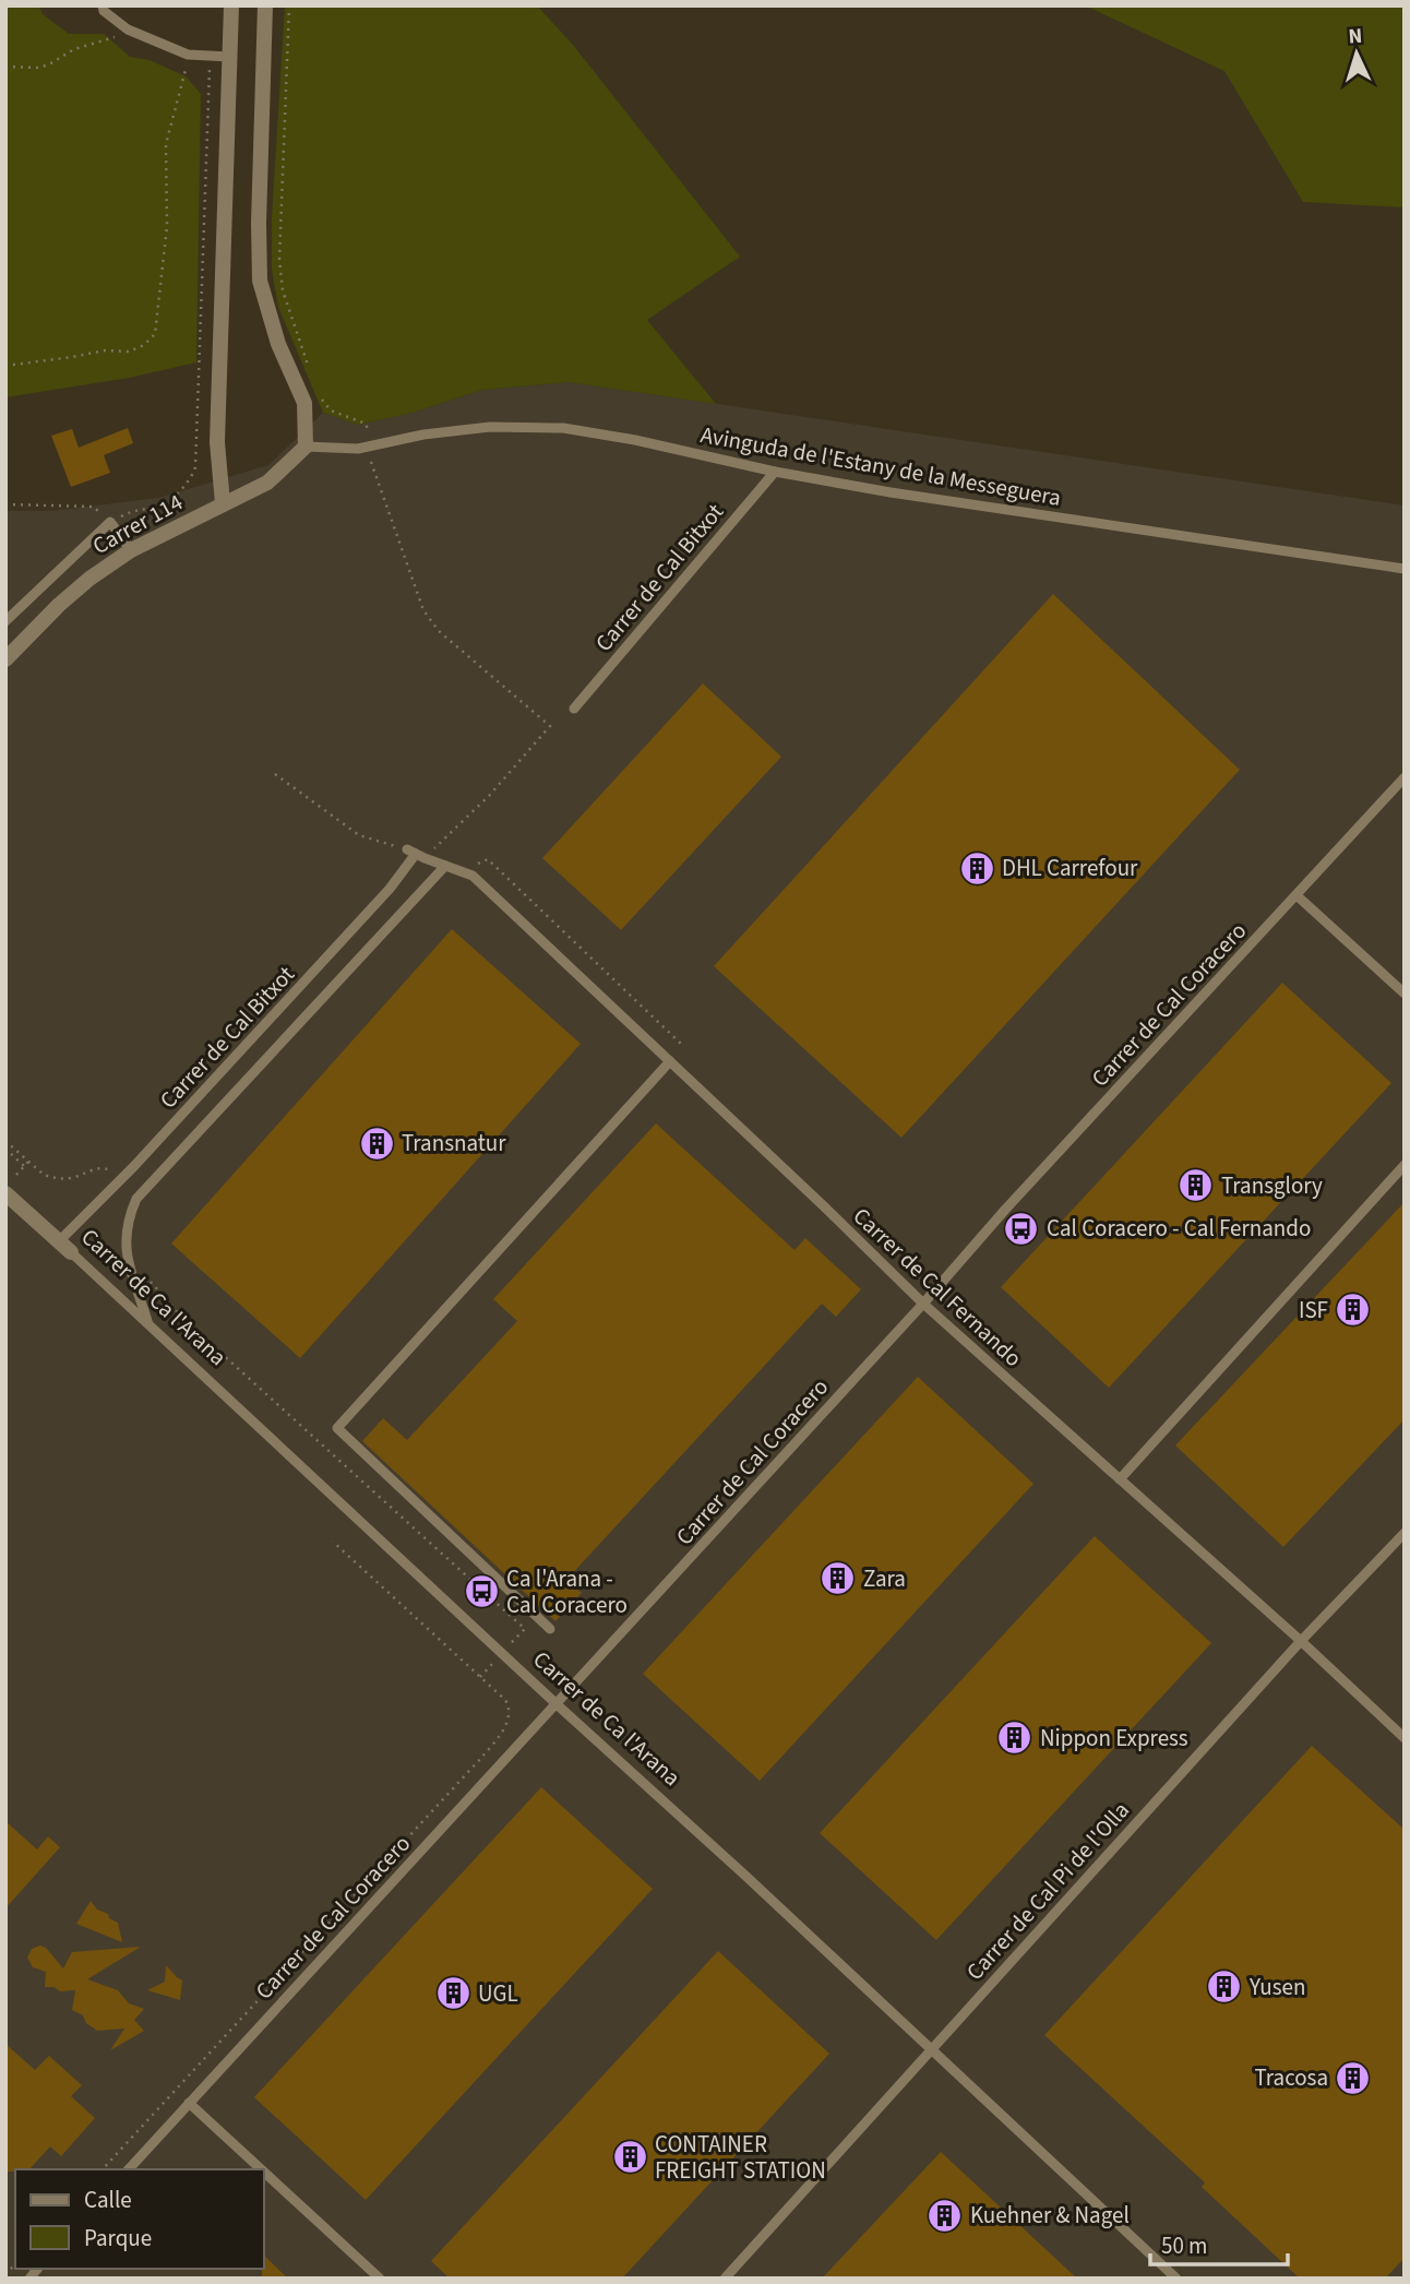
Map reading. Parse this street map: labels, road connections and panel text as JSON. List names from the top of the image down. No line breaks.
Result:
{"streets":{"street":["Carrer 114","Carrer de Ca l'Arana"],"lane":["Avinguda de l'Estany de la Messeguera","Carrer de Cal Bitxot","Carrer de Cal Coracero","Carrer de Cal Fernando","Carrer de Cal Pi de l'Olla"]},"crossings":[["Avinguda de l'Estany de la Messeguera","Carrer 114"],["Avinguda de l'Estany de la Messeguera","Carrer de Cal Bitxot"],["Carrer de Cal Bitxot","Carrer de Cal Fernando"],["Carrer de Cal Bitxot","Carrer de Ca l'Arana"],["Carrer de Cal Coracero","Carrer de Cal Fernando"],["Carrer de Cal Coracero","Carrer de Ca l'Arana"],["Carrer de Cal Fernando","Carrer de Cal Pi de l'Olla"],["Carrer de Ca l'Arana","Carrer de Cal Pi de l'Olla"]],"places":{"building":["DHL Carrefour","Transnatur","Transglory","ISF","Zara","Nippon Express","Yusen","UGL","Tracosa","CONTAINER FREIGHT STATION","Kuehner & Nagel"],"bus stop":["Cal Coracero - Cal Fernando","Ca l'Arana - Cal Coracero"]},"legend":["Calle","Parque"],"scale_bar":"50 m","north":"top"}
